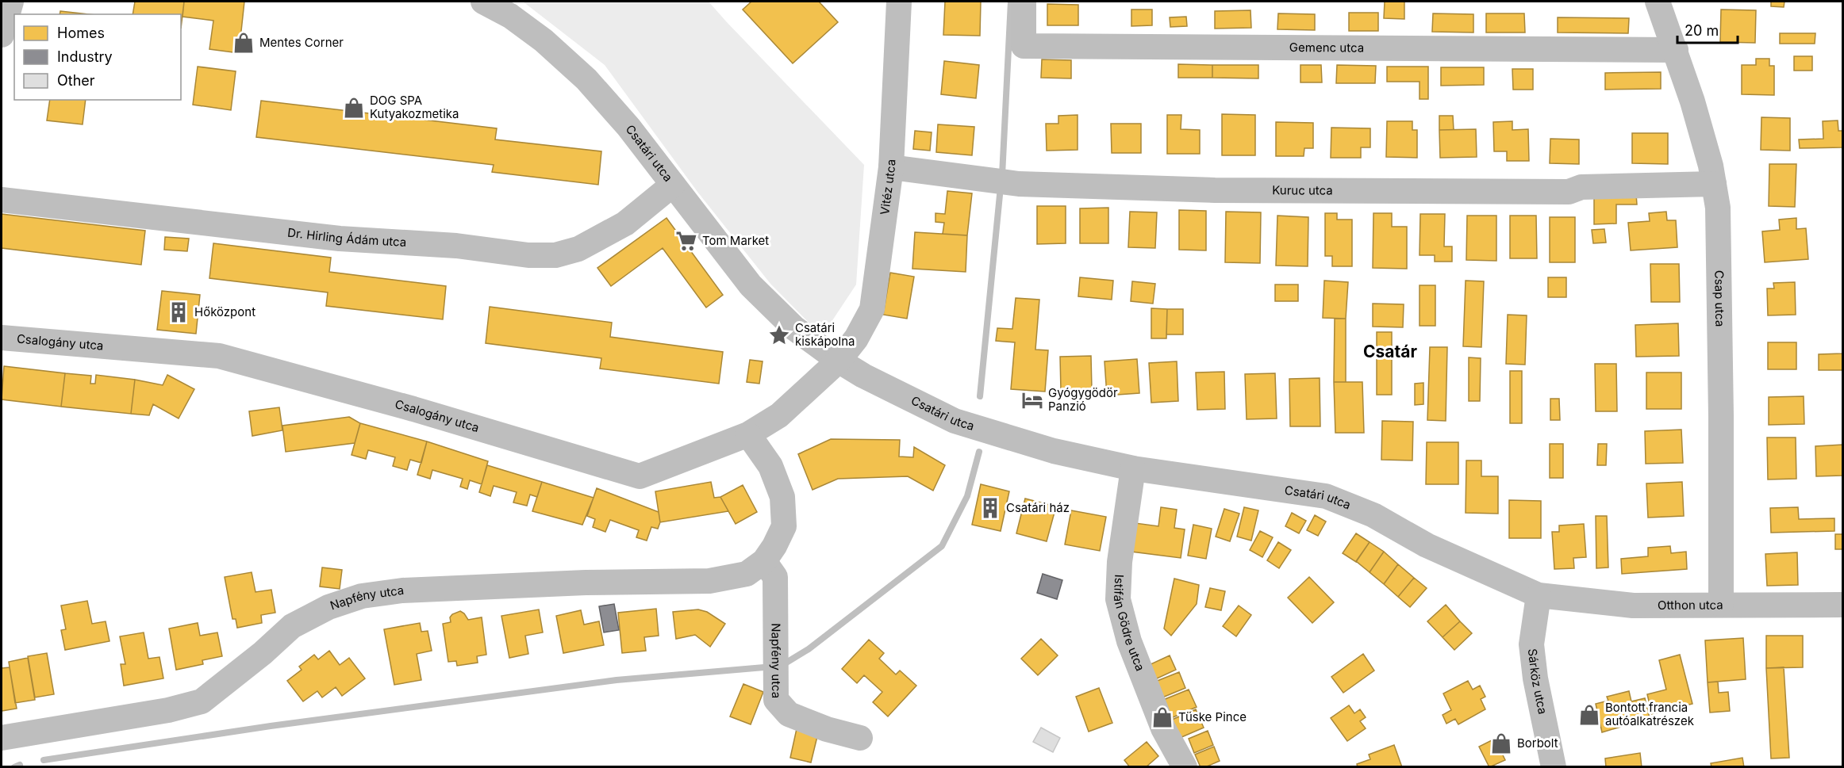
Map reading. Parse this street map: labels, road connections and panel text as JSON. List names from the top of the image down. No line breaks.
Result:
{"streets":{"street":["Gemenc utca","Csatári utca","Vitéz utca","Kuruc utca","Dr. Hirling Ádám utca","Csap utca","Csalogány utca","Napfény utca","Otthon utca","Istifán Gödre utca","Sárköz utca"]},"crossings":[["Gemenc utca","Csap utca"],["Csatári utca","Vitéz utca"],["Csatári utca","Dr. Hirling Ádám utca"],["Csatári utca","Csalogány utca"],["Csatári utca","Otthon utca"],["Csatári utca","Istifán Gödre utca"],["Csatári utca","Sárköz utca"],["Vitéz utca","Kuruc utca"],["Vitéz utca","Csalogány utca"],["Kuruc utca","Csap utca"],["Csap utca","Otthon utca"],["Csalogány utca","Napfény utca"],["Otthon utca","Sárköz utca"]],"districts":["Csatár"],"places":{"shop":["Mentes Corner","DOG SPA Kutyakozmetika","Bontott francia autóalkatrészek","Tüske Pince","Borbolt"],"supermarket":["Tom Market"],"building":["Hőközpont","Csatári ház"],"place":["Csatári kiskápolna"],"hotel":["Gyógygödör Panzió"]},"legend":["Homes","Industry","Other"],"scale_bar":"20 m"}
